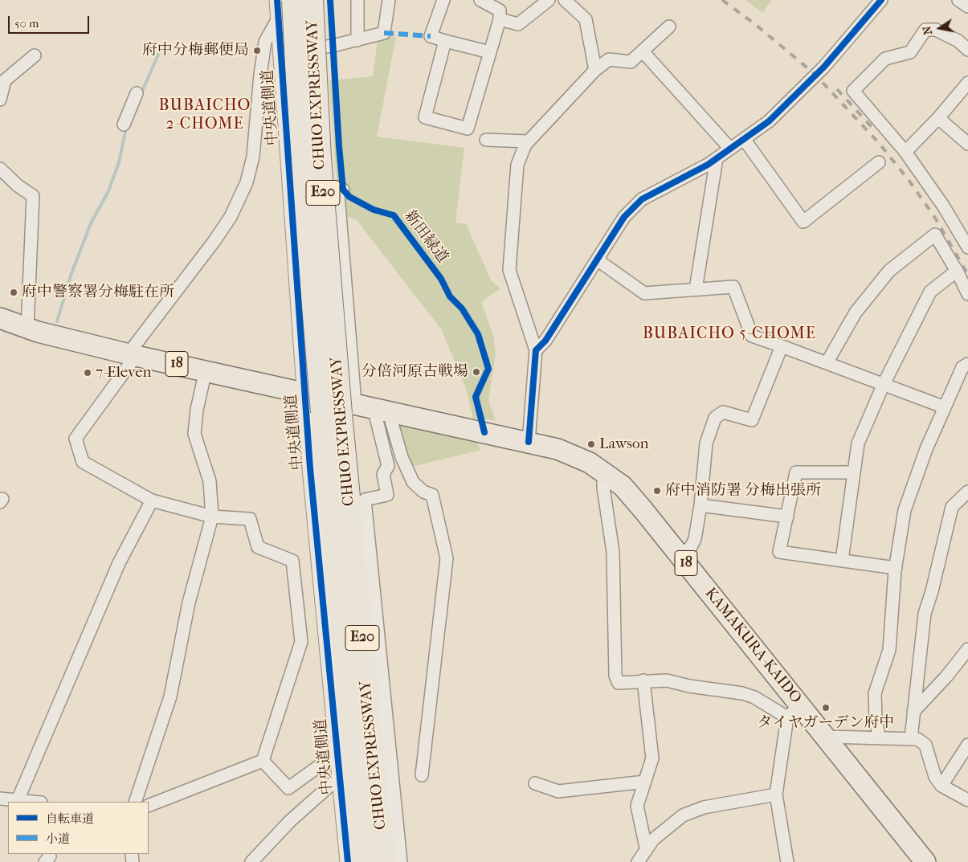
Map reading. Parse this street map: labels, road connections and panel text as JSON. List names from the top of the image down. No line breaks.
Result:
{"streets":{"highway":["CHUO EXPRESSWAY","E20"],"main road":["18","KAMAKURA-KAIDO"],"street":["中央道側道"],"cycle path":["新田緑道"]},"crossings":[["中央道側道","KAMAKURA-KAIDO"]],"districts":["BUBAICHO 2-CHOME","BUBAICHO 5-CHOME"],"places":["府中分梅郵便局","府中警察署分梅駐在所","分倍河原古戦場","7-Eleven","Lawson","府中消防署 分梅出張所","タイヤガーデン府中"],"legend":["自転車道","小道"],"scale_bar":"50 m","north":"left"}
